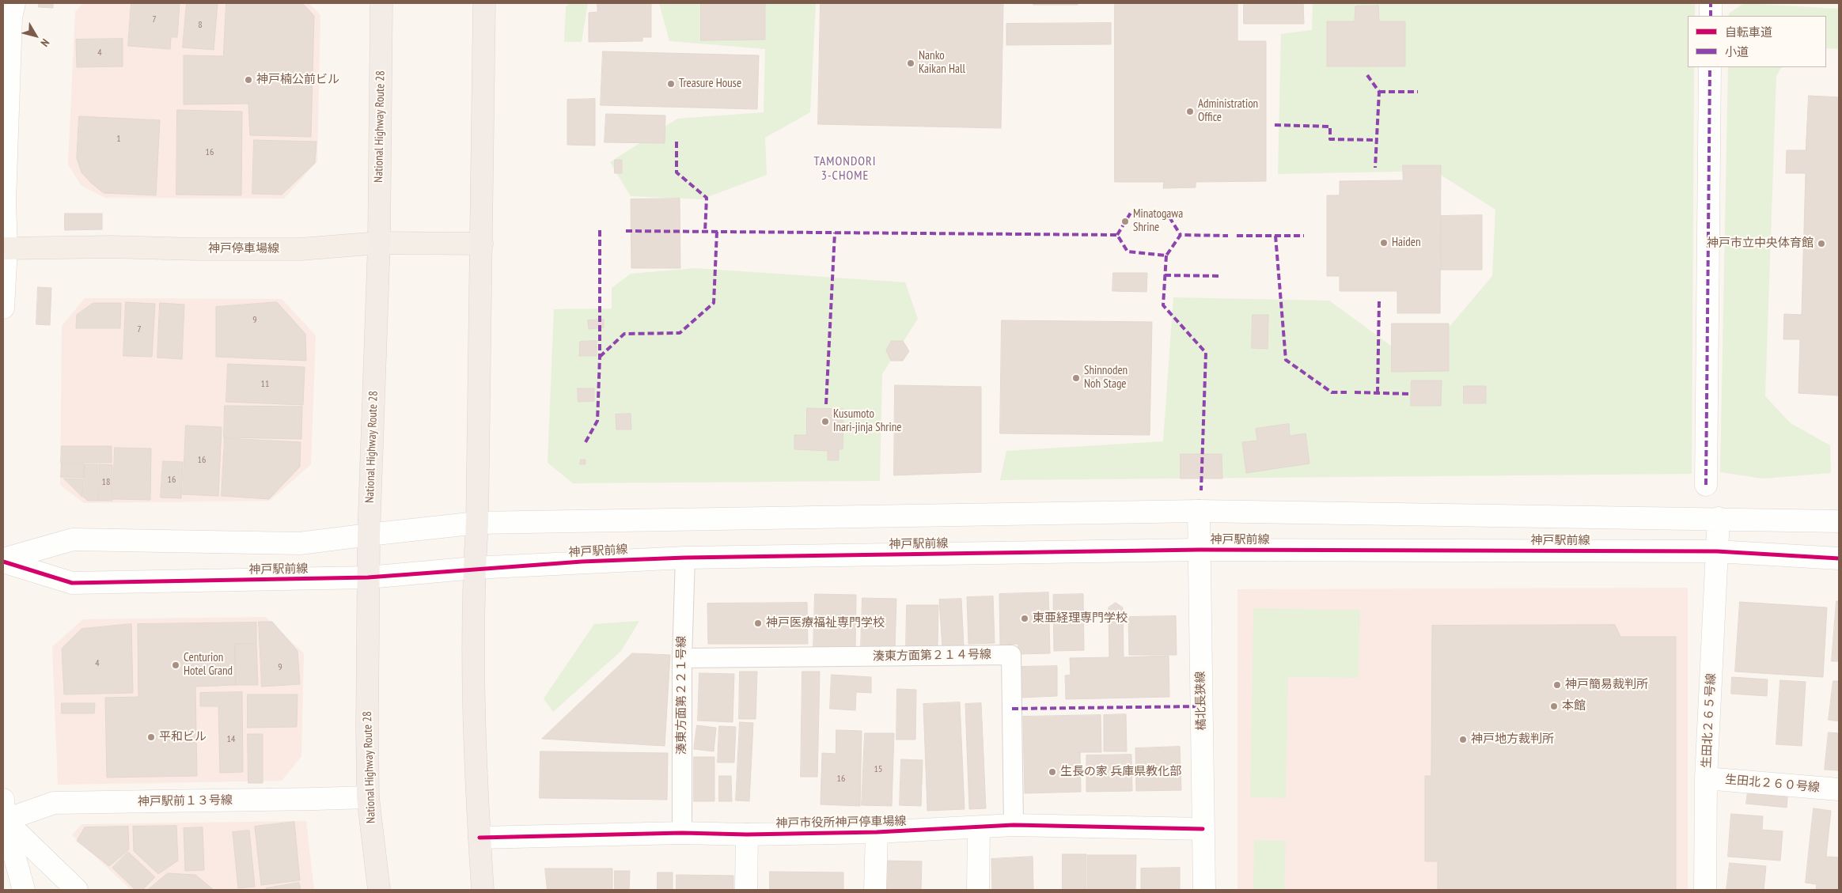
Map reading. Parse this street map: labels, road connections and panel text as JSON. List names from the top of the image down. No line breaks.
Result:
{"streets":{"highway":["National Highway Route 28"],"main road":["神戸停車場線"],"street":["神戸駅前線","橘北長狭線","生田北２６５号線","生田北２６０号線","神戸駅前１３号線","神戸市役所神戸停車場線"],"lane":["湊東方面第２１４号線","湊東方面第２２１号線"]},"crossings":[["National Highway Route 28","神戸停車場線"],["National Highway Route 28","神戸駅前線"],["National Highway Route 28","神戸駅前１３号線"],["神戸駅前線","湊東方面第２２１号線"],["神戸駅前線","橘北長狭線"],["神戸駅前線","生田北２６５号線"],["湊東方面第２１４号線","湊東方面第２２１号線"],["湊東方面第２１４号線","神戸市役所神戸停車場線"],["湊東方面第２２１号線","神戸市役所神戸停車場線"],["橘北長狭線","神戸市役所神戸停車場線"],["生田北２６５号線","生田北２６０号線"]],"districts":["TAMONDORI 3-CHOME"],"places":["Nanko Kaikan Hall","神戸楠公前ビル","Treasure House","Administration Office","Minatogawa Shrine","Haiden","神戸市立中央体育館","Shinnoden Noh Stage","Kusumoto Inari-jinja Shrine","東亜経理専門学校","神戸医療福祉専門学校","Centurion Hotel Grand","神戸簡易裁判所","本館","平和ビル","神戸地方裁判所","生長の家 兵庫県教化部"],"house_numbers":["7","8","4","1","16","9","7","11","16","16","18","4","9","14","15","16"],"legend":["自転車道","小道"],"north":"bottom right"}
